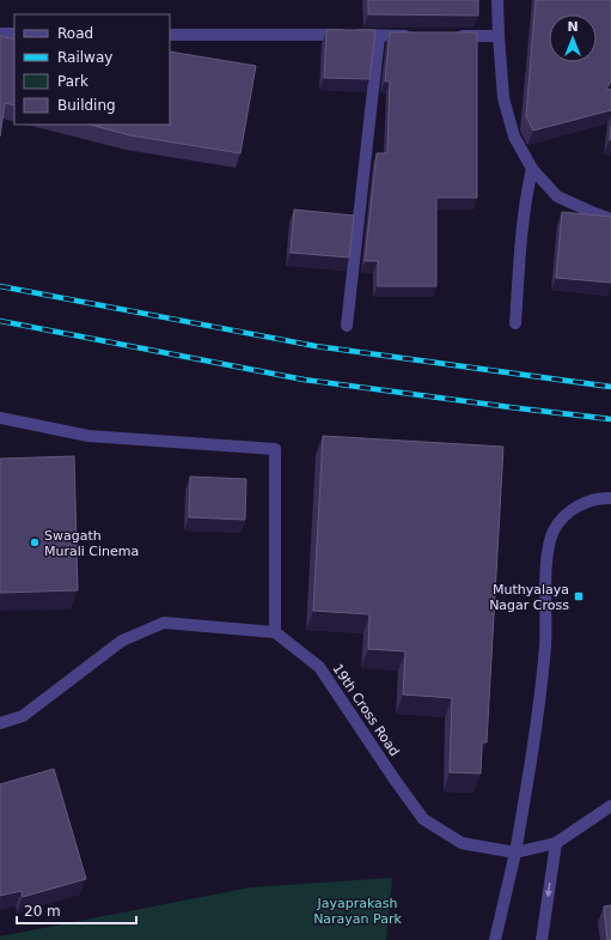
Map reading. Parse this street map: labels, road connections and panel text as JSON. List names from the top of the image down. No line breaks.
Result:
{"streets":{"street":["19th Cross Road"]},"parks":["Jayaprakash Narayan Park"],"places":{"other":["Swagath Murali Cinema"],"transit":["Muthyalaya Nagar Cross"]},"legend":["Road","Railway","Park","Building"],"scale_bar":"20 m","north":"top"}
